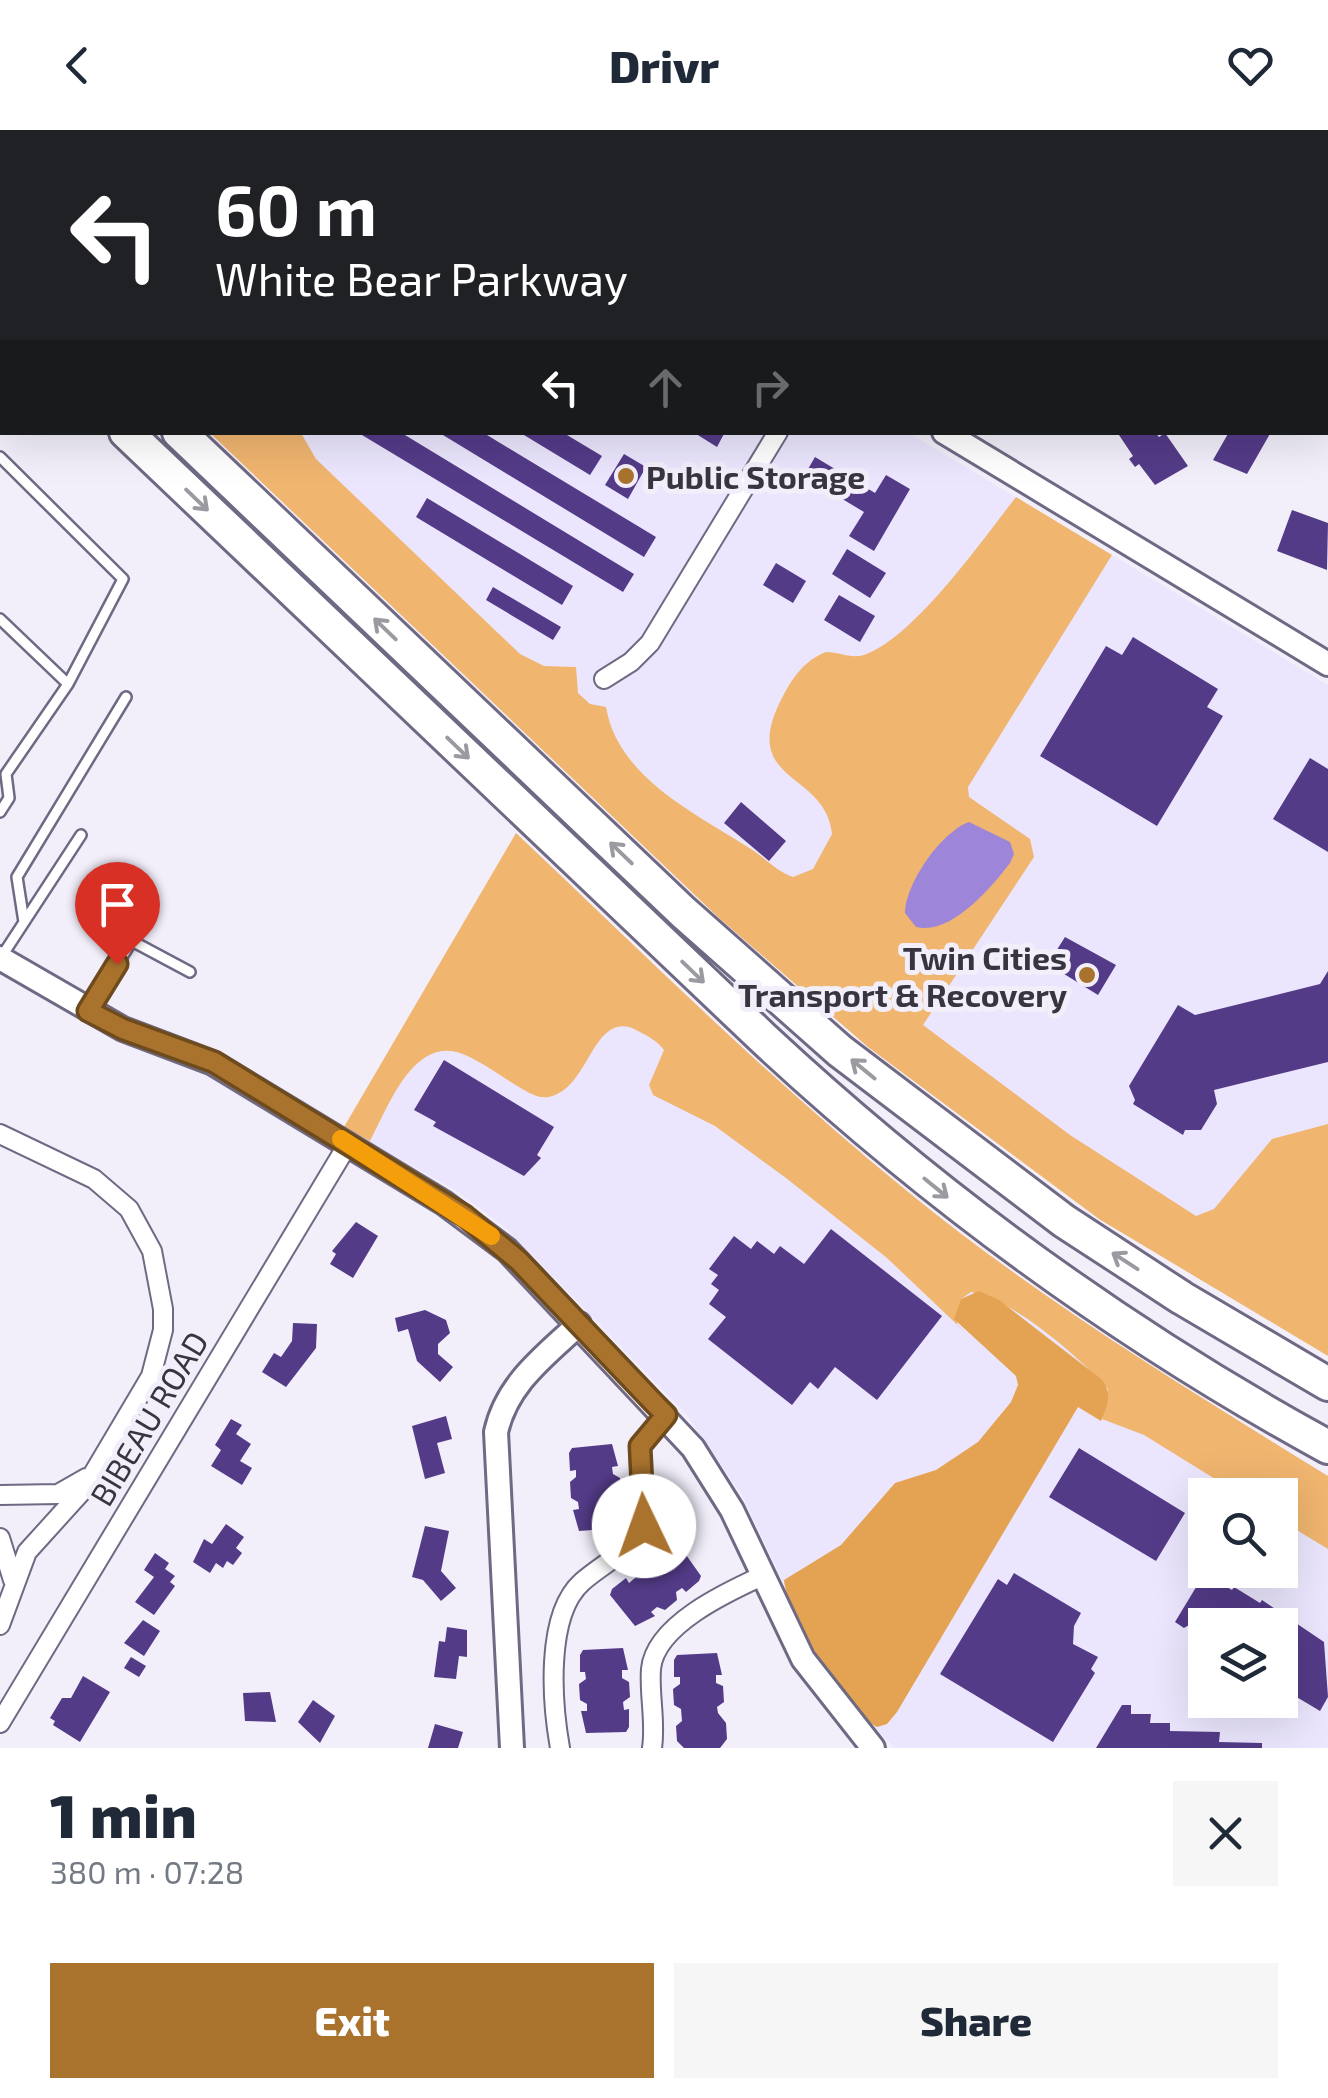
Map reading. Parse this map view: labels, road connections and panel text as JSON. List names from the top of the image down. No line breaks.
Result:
{"streets":{"street":["BIBEAU ROAD"]},"places":["Public Storage","Twin Cities Transport & Recovery"],"page":{"header":"Drivr","turn":["60 m","White Bear Parkway"],"heading":["1 min","380 m · 07:28"],"buttons":["Exit","Share"]}}
